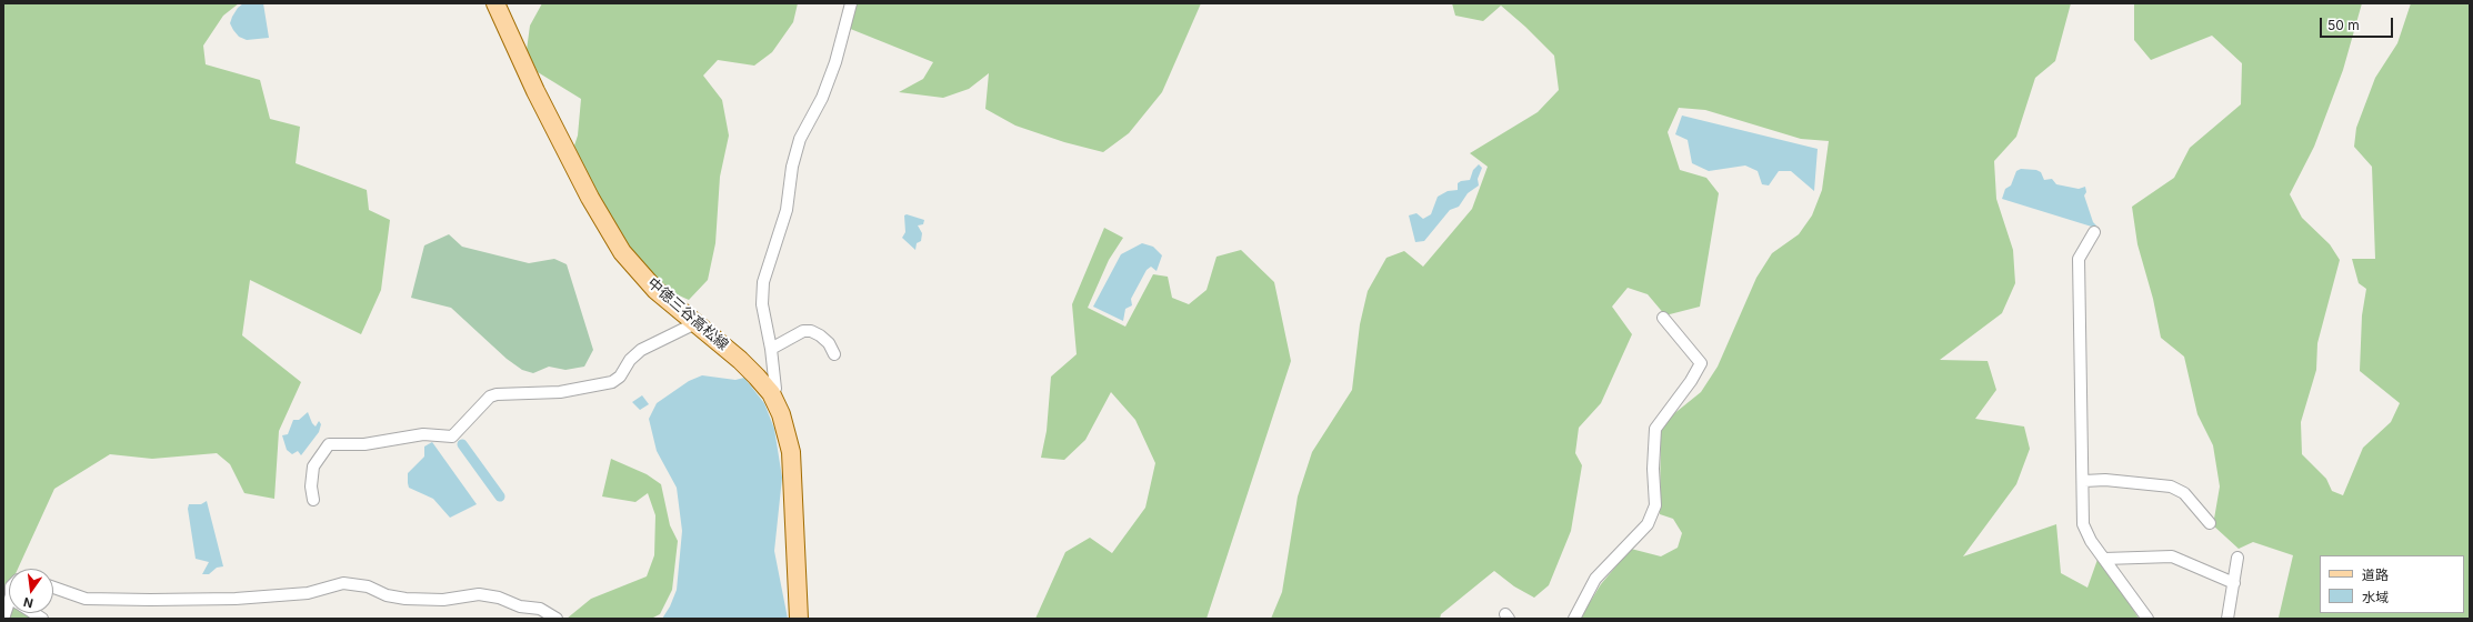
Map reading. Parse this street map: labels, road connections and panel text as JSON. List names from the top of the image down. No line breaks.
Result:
{"streets":{"main road":["中徳三谷高松線"]},"legend":["道路","水域"],"scale_bar":"50 m","north":"bottom"}
